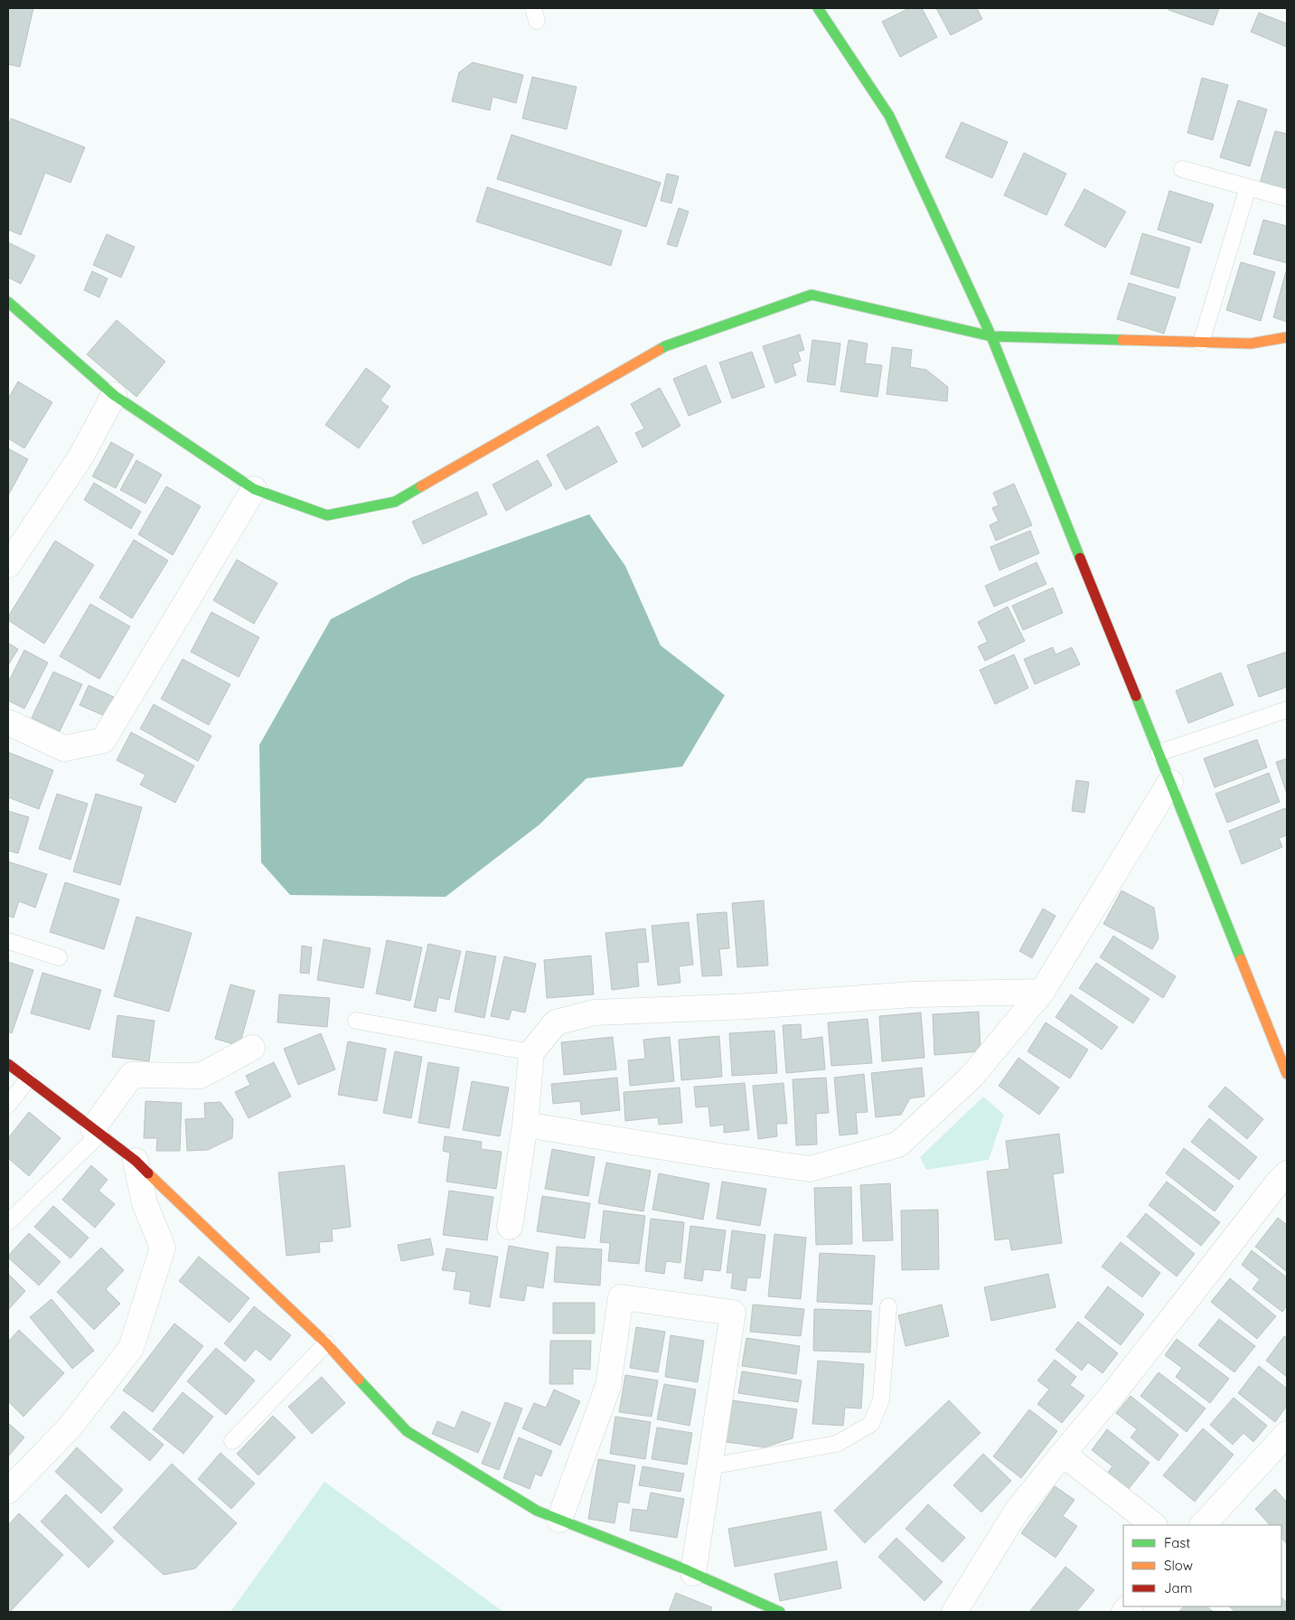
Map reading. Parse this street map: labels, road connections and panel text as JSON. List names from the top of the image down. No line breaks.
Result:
{"legend":["Fast","Slow","Jam"]}
